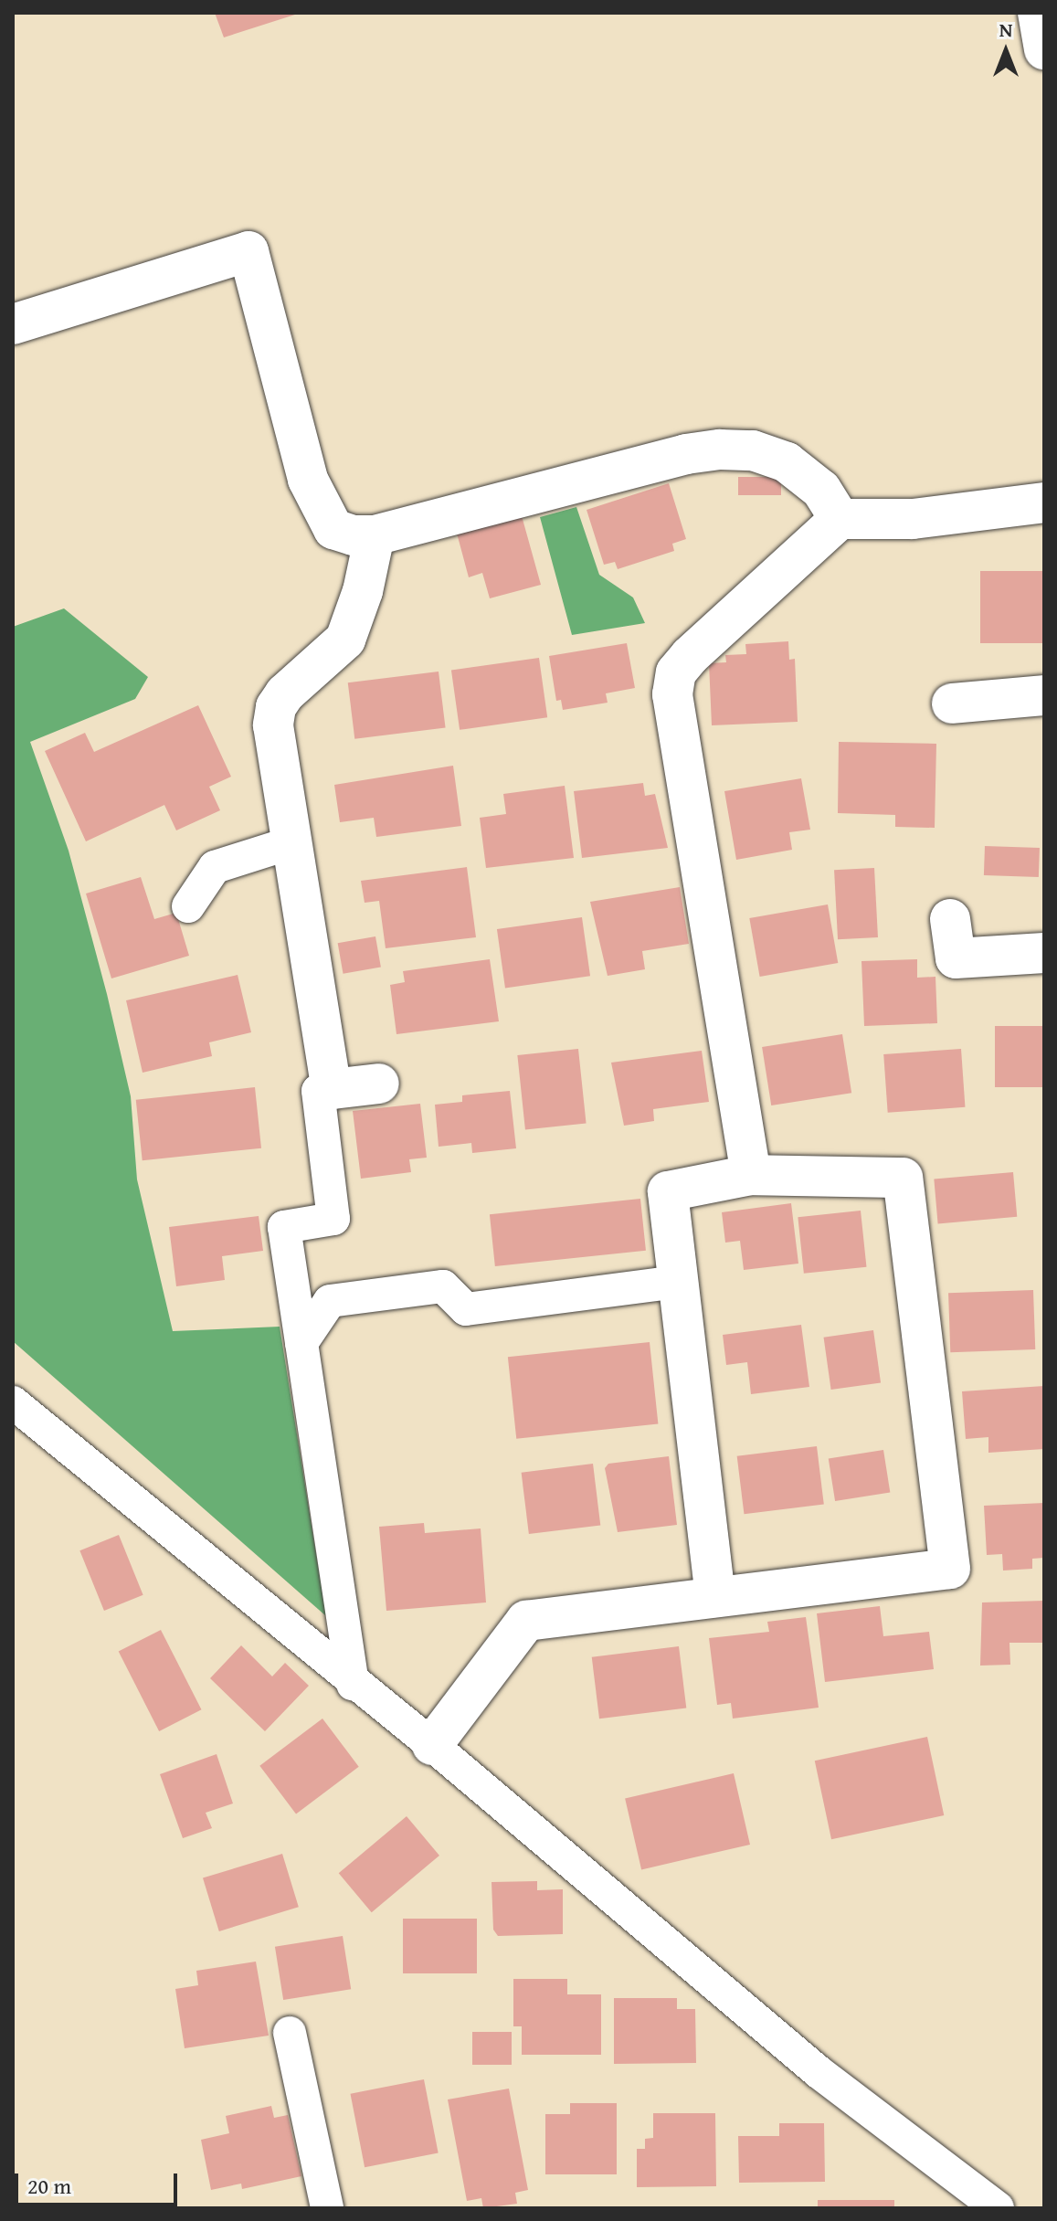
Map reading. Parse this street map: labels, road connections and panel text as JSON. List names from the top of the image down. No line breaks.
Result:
{"scale_bar":"20 m","north":"top"}
